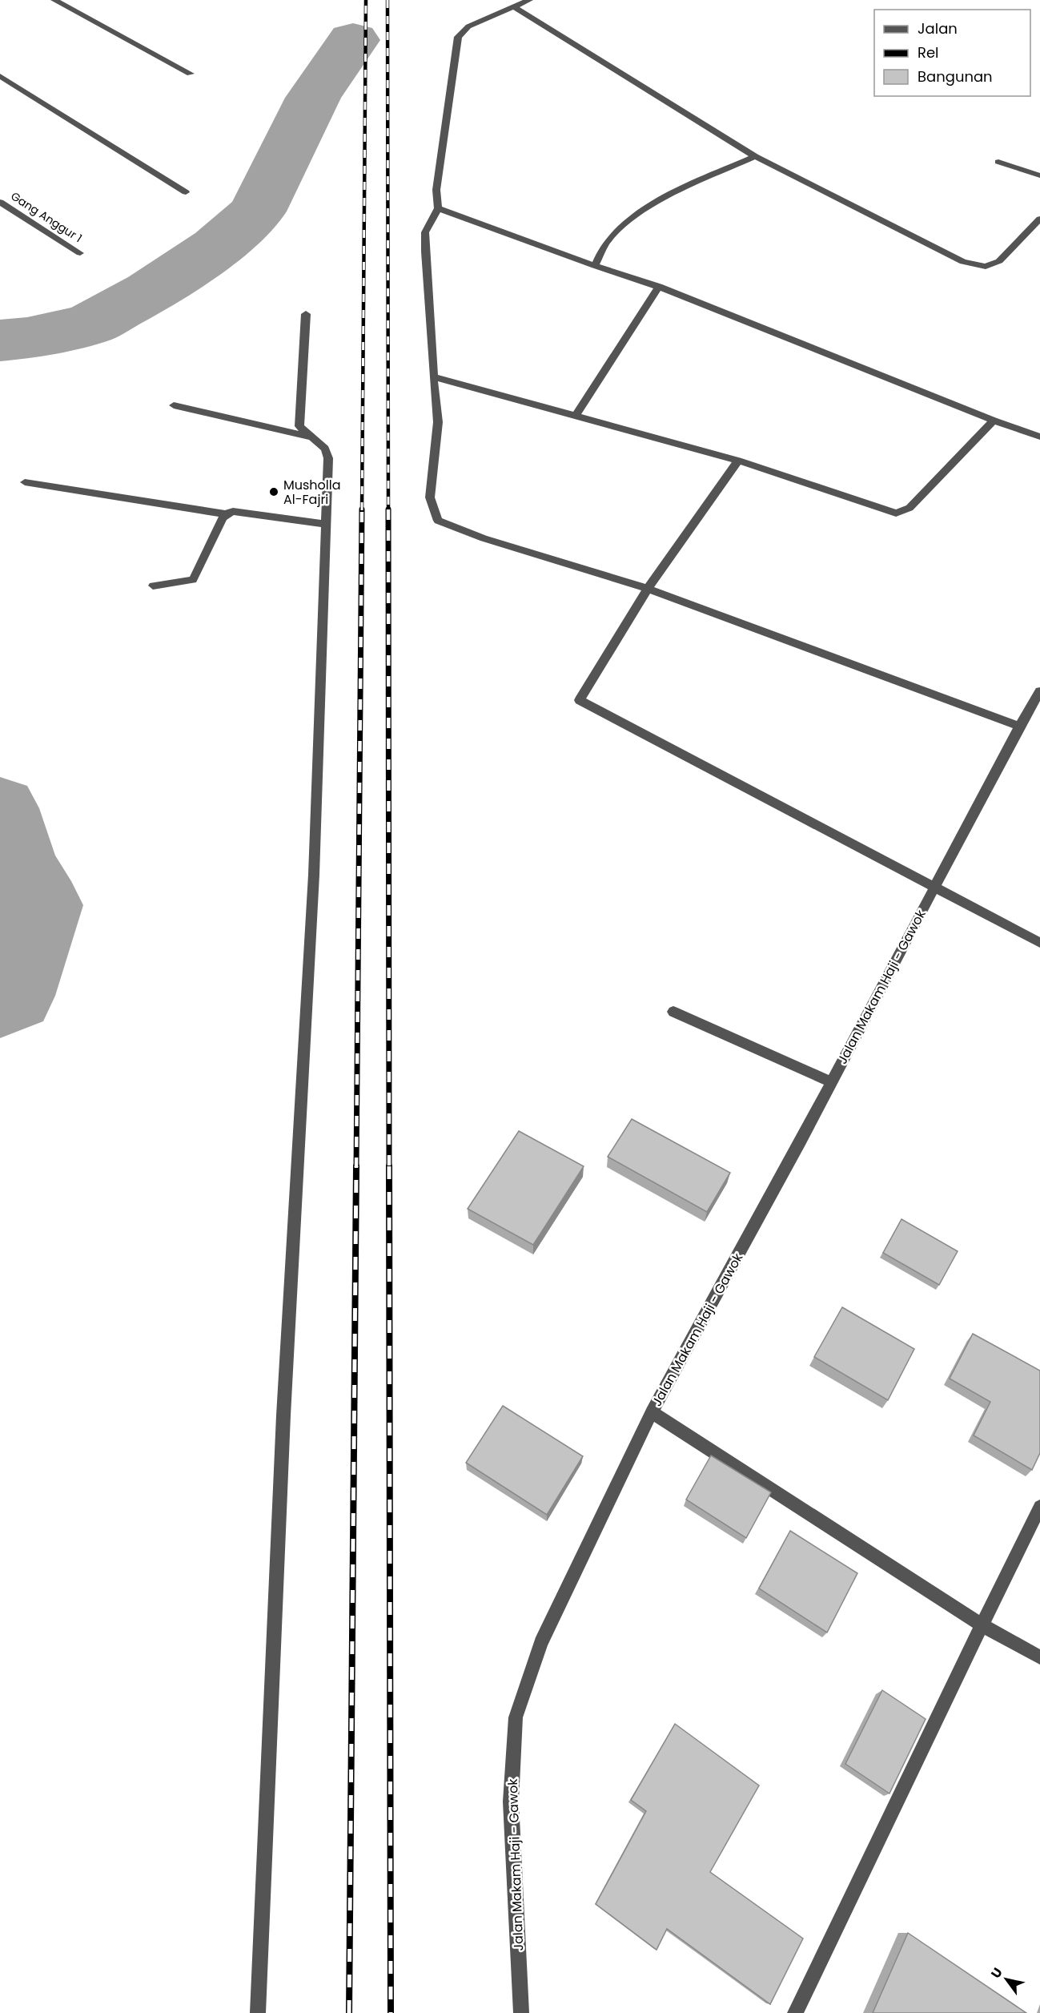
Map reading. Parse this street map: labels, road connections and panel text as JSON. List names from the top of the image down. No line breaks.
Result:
{"streets":{"street":["Gang Anggur 1","Jalan Makam Haji - Gawok"]},"places":["Musholla Al-Fajri"],"legend":["Jalan","Rel","Bangunan"],"north":"top left"}
